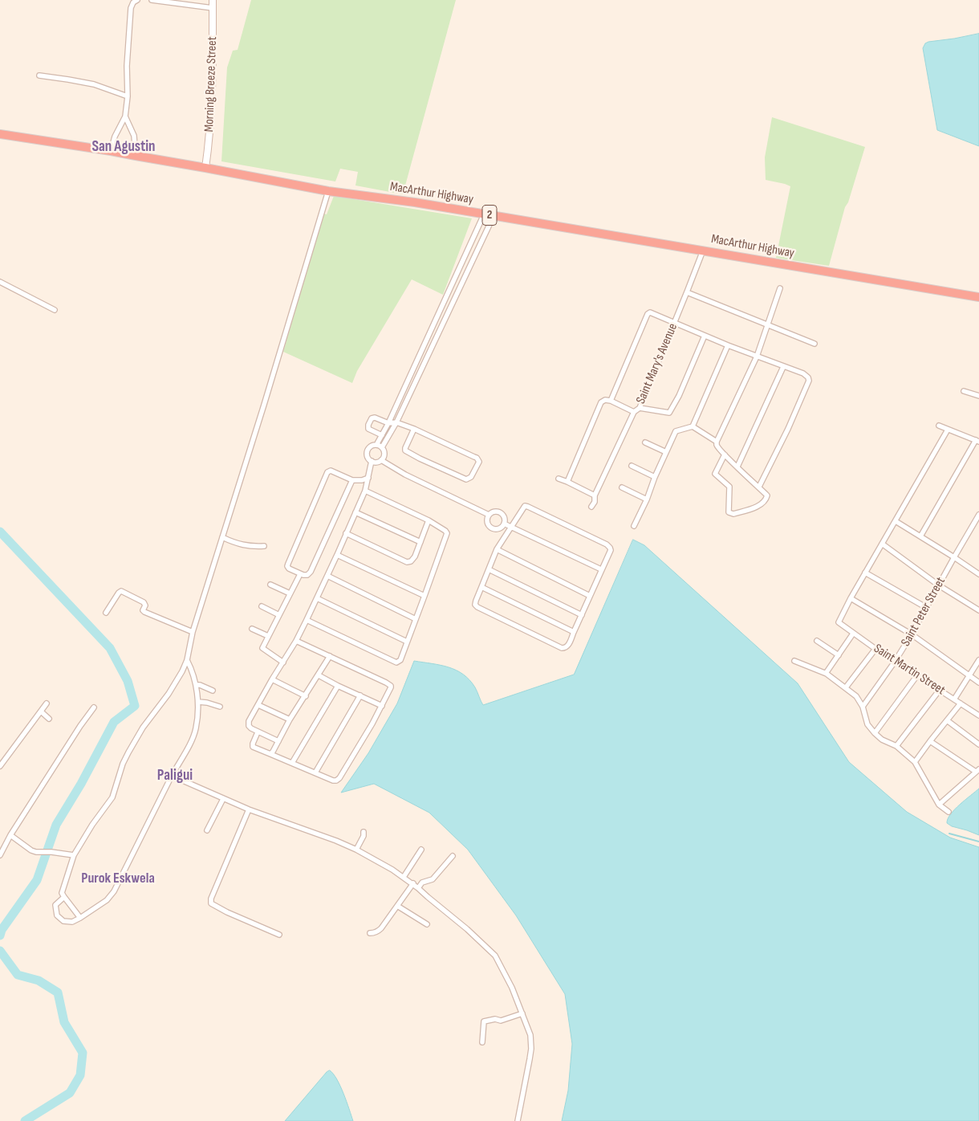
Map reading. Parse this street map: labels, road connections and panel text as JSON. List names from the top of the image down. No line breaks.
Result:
{"streets":{"highway":["MacArthur Highway","2"],"main road":["Morning Breeze Street"],"street":["Saint Mary's Avenue","Saint Peter Street","Saint Martin Street"]},"crossings":[["Morning Breeze Street","MacArthur Highway"],["MacArthur Highway","Saint Mary's Avenue"],["Saint Peter Street","Saint Martin Street"]],"districts":["San Agustin","Paligui","Purok Eskwela"]}
